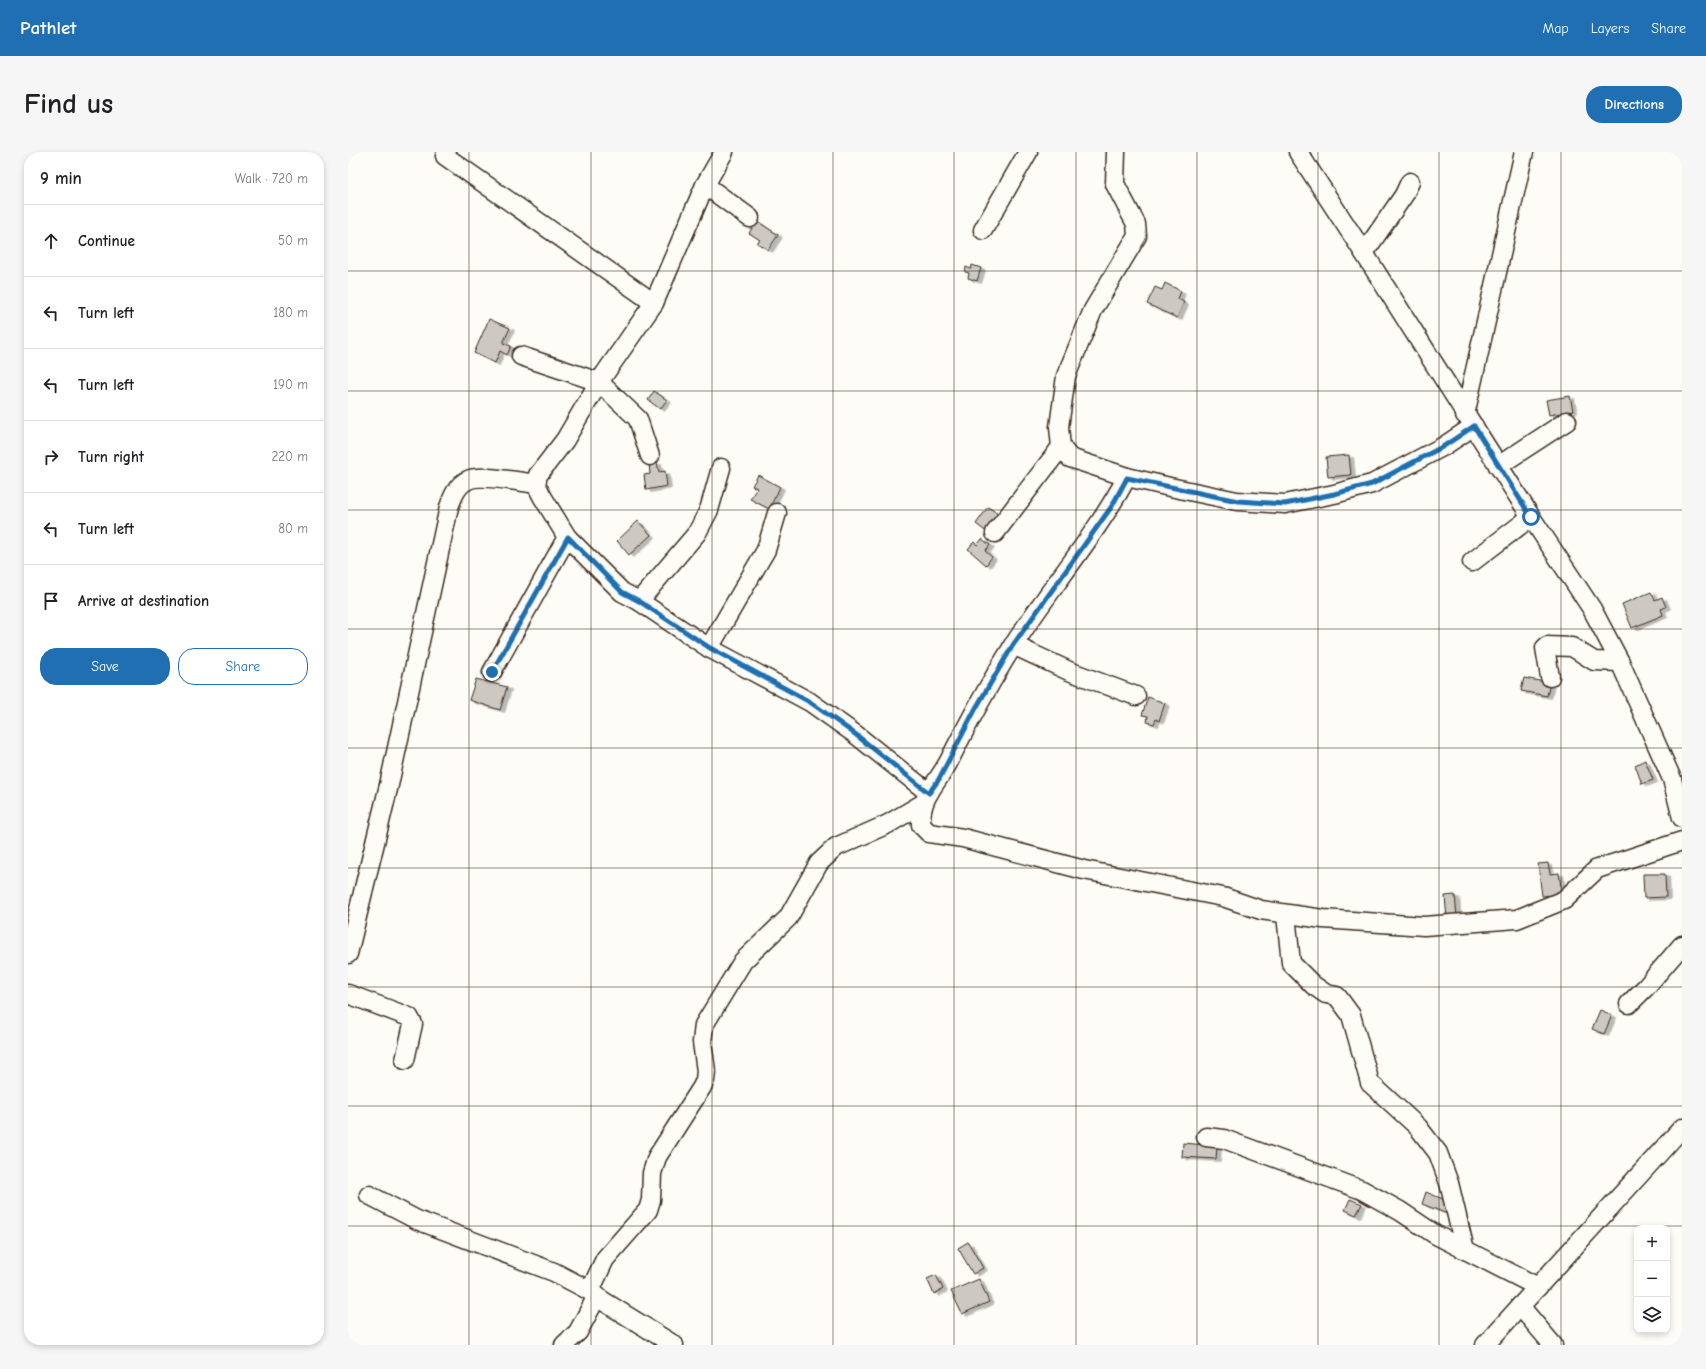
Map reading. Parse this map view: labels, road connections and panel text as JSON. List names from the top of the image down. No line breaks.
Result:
{"page":{"header":"Pathlet","nav":["Map","Layers","Share"],"buttons":["Directions",["Save","Share"]],"title":"Find us","heading":["9 min","Walk · 720 m"],"list":[["Continue","50 m"],["Turn left","180 m"],["Turn left","190 m"],["Turn right","220 m"],["Turn left","80 m"],"Arrive at destination"],"map_buttons":["+","−"]}}
